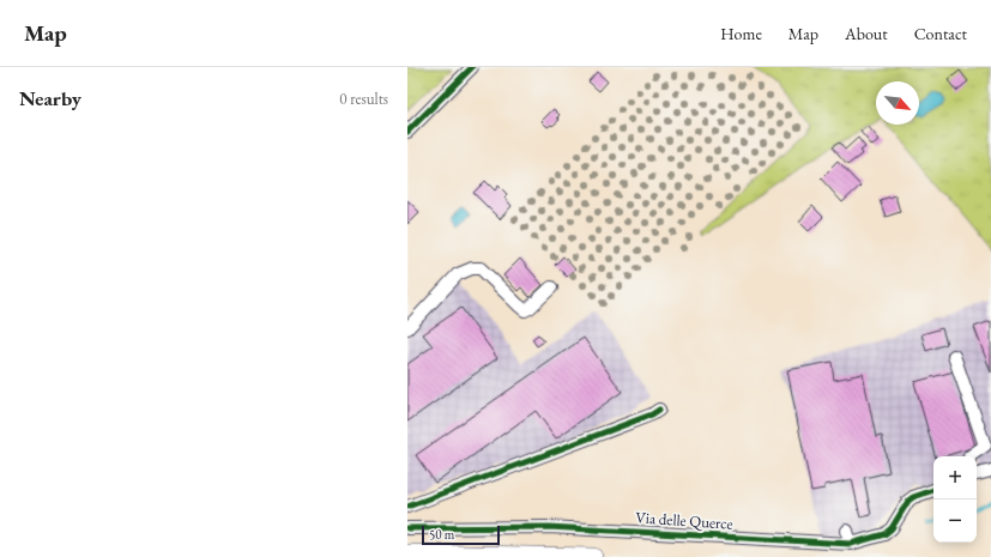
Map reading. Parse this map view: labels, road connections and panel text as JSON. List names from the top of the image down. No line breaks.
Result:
{"streets":{"street":["Via delle Querce"]},"scale_bar":"50 m","north":"bottom right","page":{"header":"Map","nav":["Home","Map","About","Contact"],"heading":["Nearby","0 results"],"map_buttons":["+","−"],"scale":"50 m"}}
